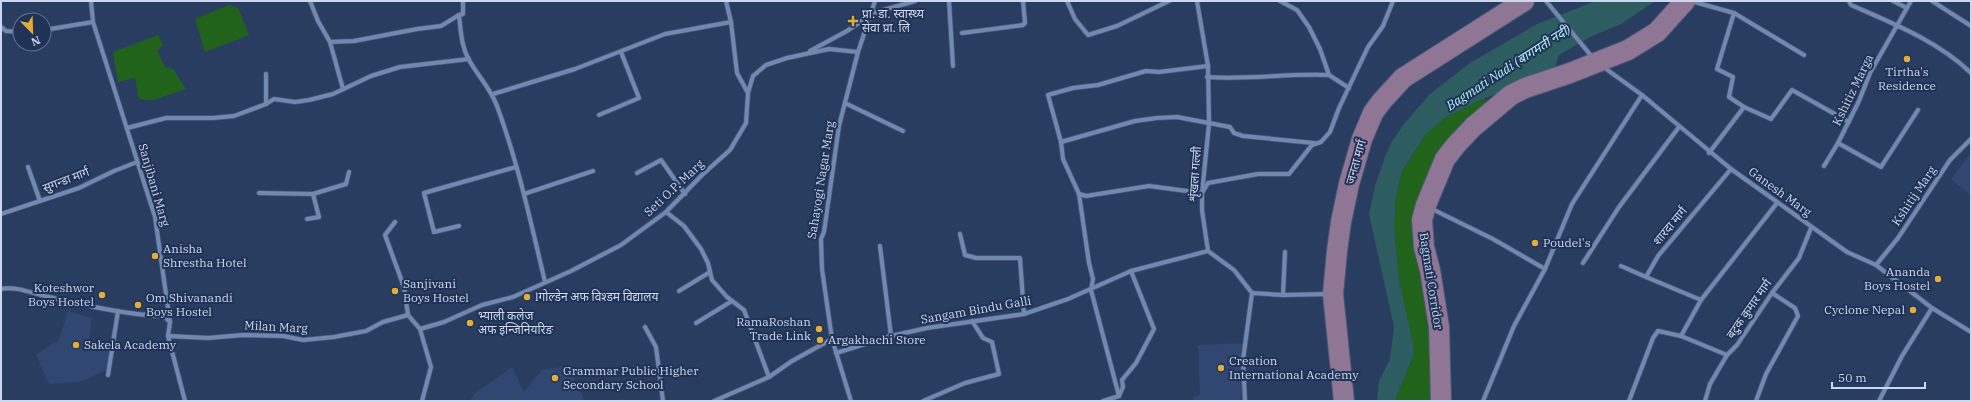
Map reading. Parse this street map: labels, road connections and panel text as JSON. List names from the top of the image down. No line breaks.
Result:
{"streets":{"main road":["जनता मार्ग","Bagmati Corridor"],"street":["Kshitiz Marga","शृंखला गल्ली","सुगन्डा मार्ग","Sahayogi Nagar Marg","Sanjibani Marg","Seti O.P. Marg","Ganesh Marg","Kshitij Marg","शारदा मार्ग","बटुक कुमार मार्ग","Sangam Bindu Galli","Milan Marg"]},"crossings":[["शृंखला गल्ली","Sangam Bindu Galli"],["सुगन्डा मार्ग","Sanjibani Marg"],["Sahayogi Nagar Marg","Sangam Bindu Galli"],["Sanjibani Marg","Milan Marg"],["Ganesh Marg","Kshitij Marg"],["Ganesh Marg","शारदा मार्ग"],["Ganesh Marg","Bagmati Corridor"],["Ganesh Marg","बटुक कुमार मार्ग"]],"water":["Bagmati Nadi (बागमती नदी)"],"places":{"health":["प्रा. डा. स्वास्थ्य सेवा प्रा. लि"],"other":["Tirtha's Residence","Poudel's","Anisha Shrestha Hotel","Ananda Boys Hostel","Sanjivani Boys Hostel","Koteshwor Boys Hostel","lगोल्डेन अफ विश्डम विद्यालय","Om Shivanandi Boys Hostel","Cyclone Nepal","भ्याली कलेज अफ इन्जिनियरिङ","RamaRoshan Trade Link","Argakhachi Store","Sakela Academy","Creation International Academy","Grammar Public Higher Secondary School"]},"scale_bar":"50 m","north":"bottom right"}
